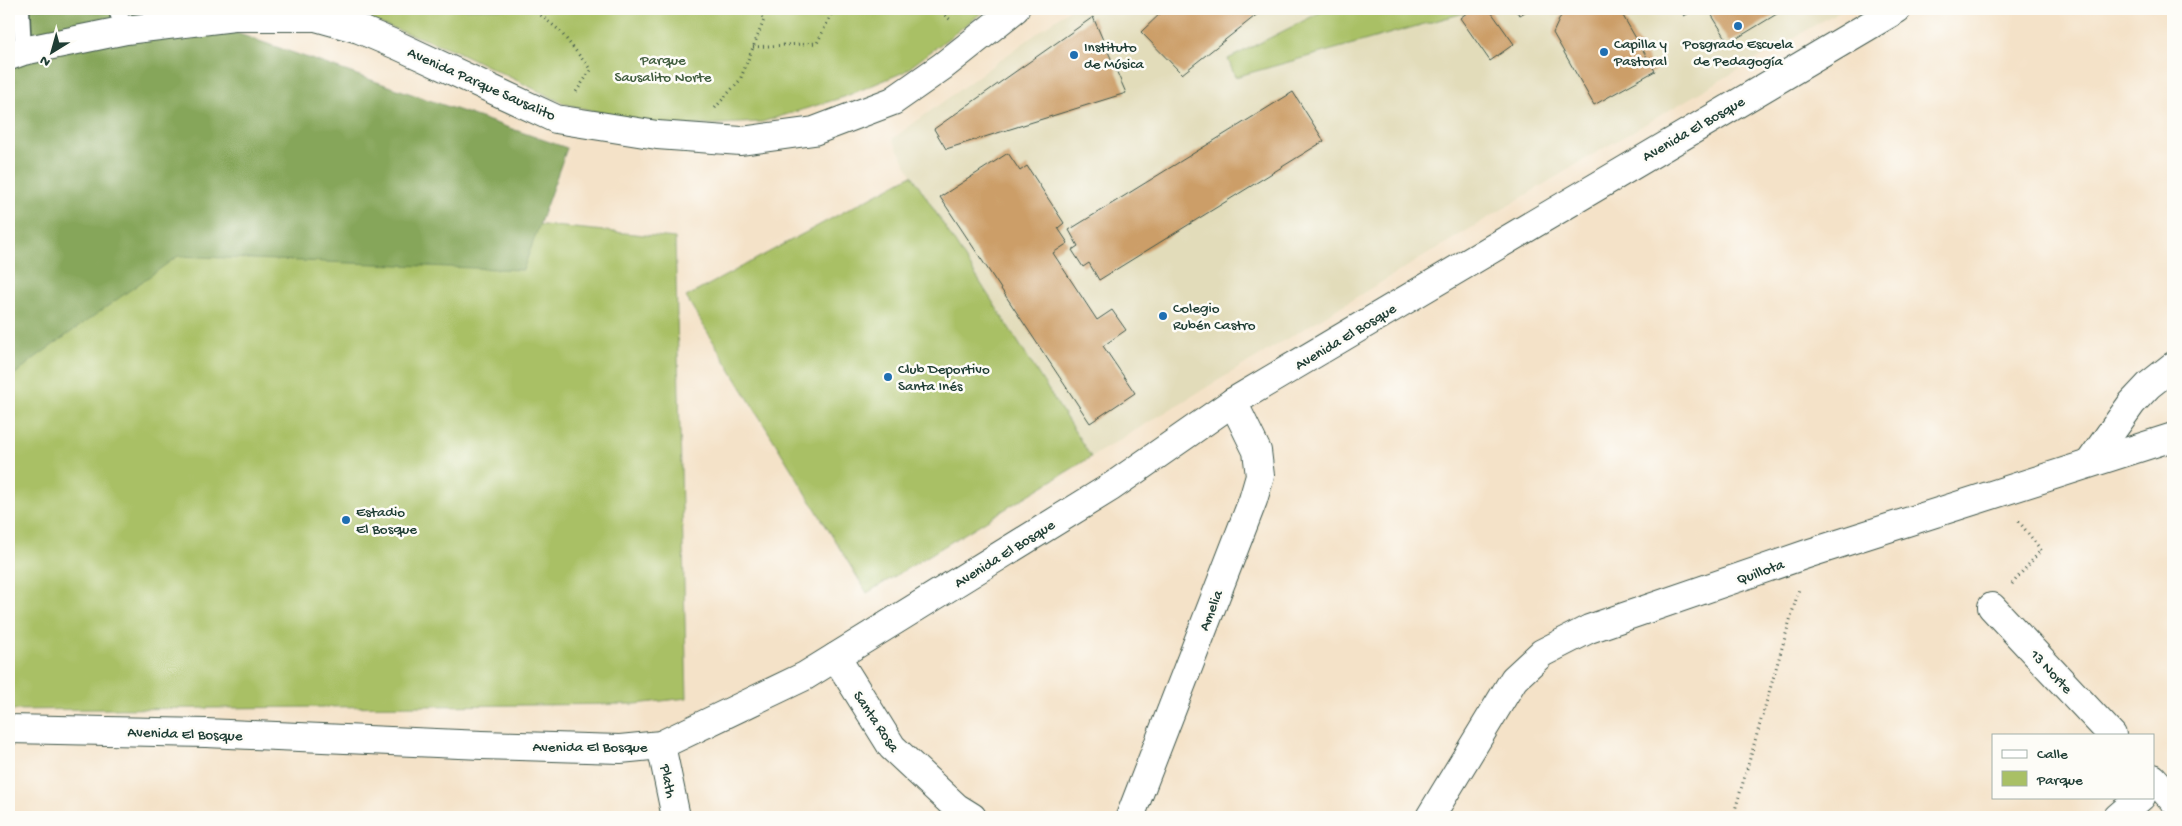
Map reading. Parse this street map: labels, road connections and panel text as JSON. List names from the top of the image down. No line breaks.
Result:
{"streets":{"street":["Avenida Parque Sausalito","Avenida El Bosque","Quillota","Amelia","13 Norte","Santa Rosa","Plath"]},"crossings":[["Avenida El Bosque","Amelia"],["Avenida El Bosque","Santa Rosa"],["Avenida El Bosque","Plath"]],"parks":["Parque Sausalito Norte"],"places":["Posgrado Escuela de Pedagogía","Capilla y Pastoral","Instituto de Música","Colegio Rubén Castro","Club Deportivo Santa Inés","Estadio El Bosque"],"legend":["Calle","Parque"],"north":"bottom left"}
